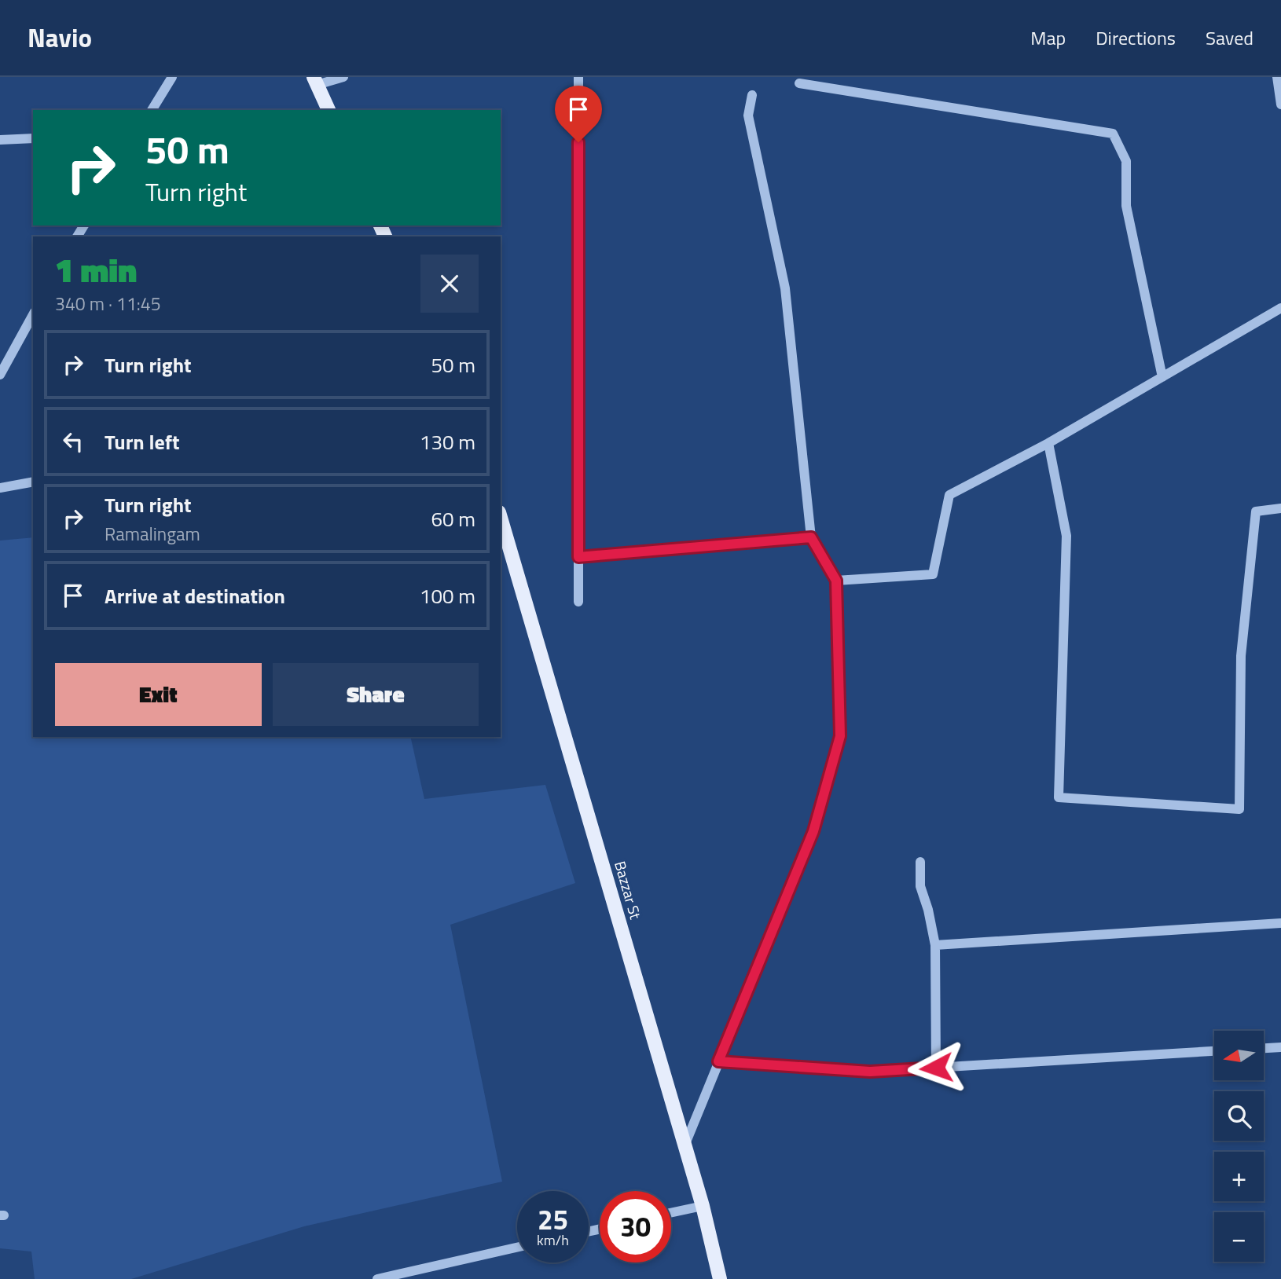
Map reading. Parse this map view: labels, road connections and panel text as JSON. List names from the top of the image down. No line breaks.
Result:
{"streets":{"main road":["Bazzar St"]},"north":"left","page":{"header":"Navio","nav":["Map","Directions","Saved"],"turn":["50 m","Turn right"],"heading":["1 min","340 m · 11:45"],"list":[{"name":"Turn right","value":"50 m"},{"name":"Turn left","value":"130 m"},{"name":"Turn right","note":"Ramalingam","value":"60 m"},{"name":"Arrive at destination","value":"100 m"}],"buttons":["Exit","Share"],"map_buttons":["+","−"],"speed":"25 km/h","limit":"30"}}
